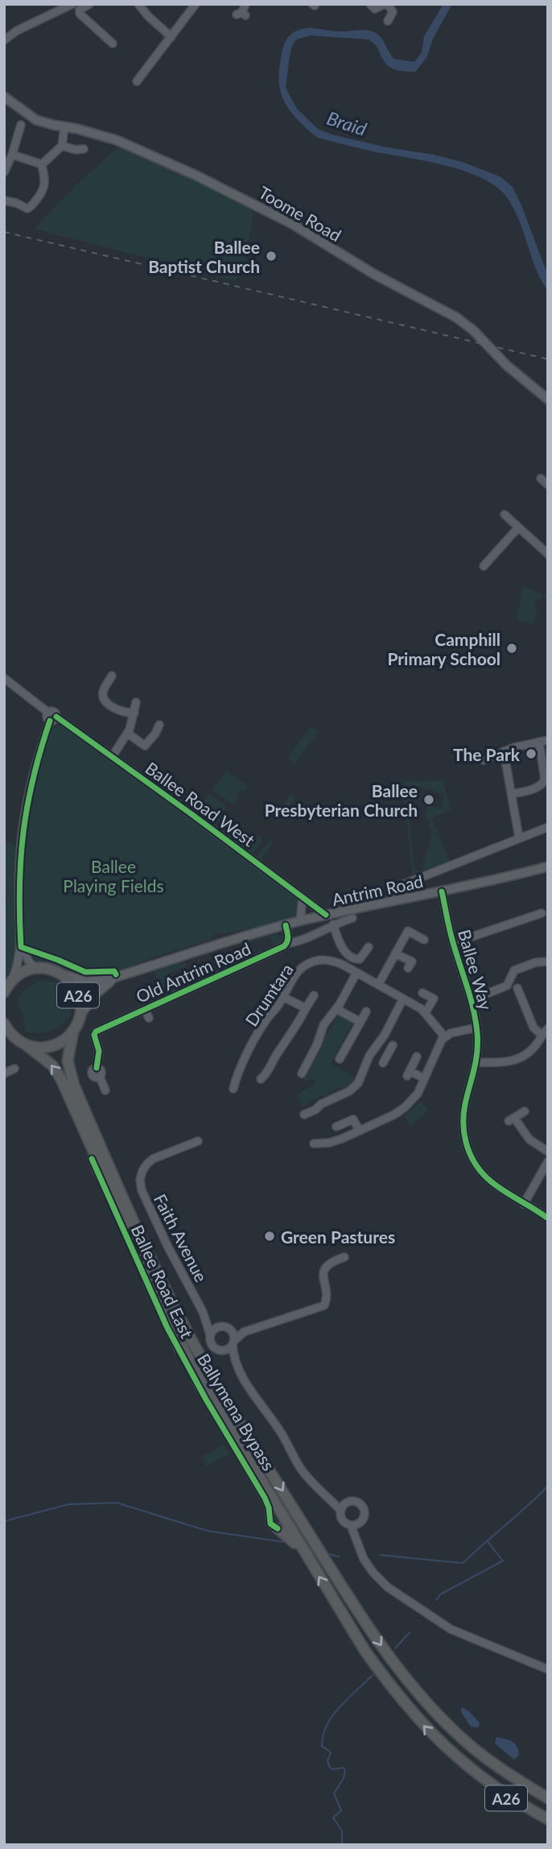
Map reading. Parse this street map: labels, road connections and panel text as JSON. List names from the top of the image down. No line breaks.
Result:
{"streets":{"highway":["A26","Ballymena Bypass"],"main road":["Toome Road","Antrim Road"],"street":["Ballee Road West","Ballee Way","Old Antrim Road","Drumtara","Faith Avenue","Ballee Road East"]},"crossings":[["Ballee Road West","Antrim Road"],["Antrim Road","Ballee Way"],["Antrim Road","A26"],["A26","Ballymena Bypass"],["Ballee Road East","Ballymena Bypass"]],"water":["Braid"],"parks":["Ballee Playing Fields"],"places":["Ballee Baptist Church","Camphill Primary School","The Park","Ballee Presbyterian Church","Green Pastures"]}
